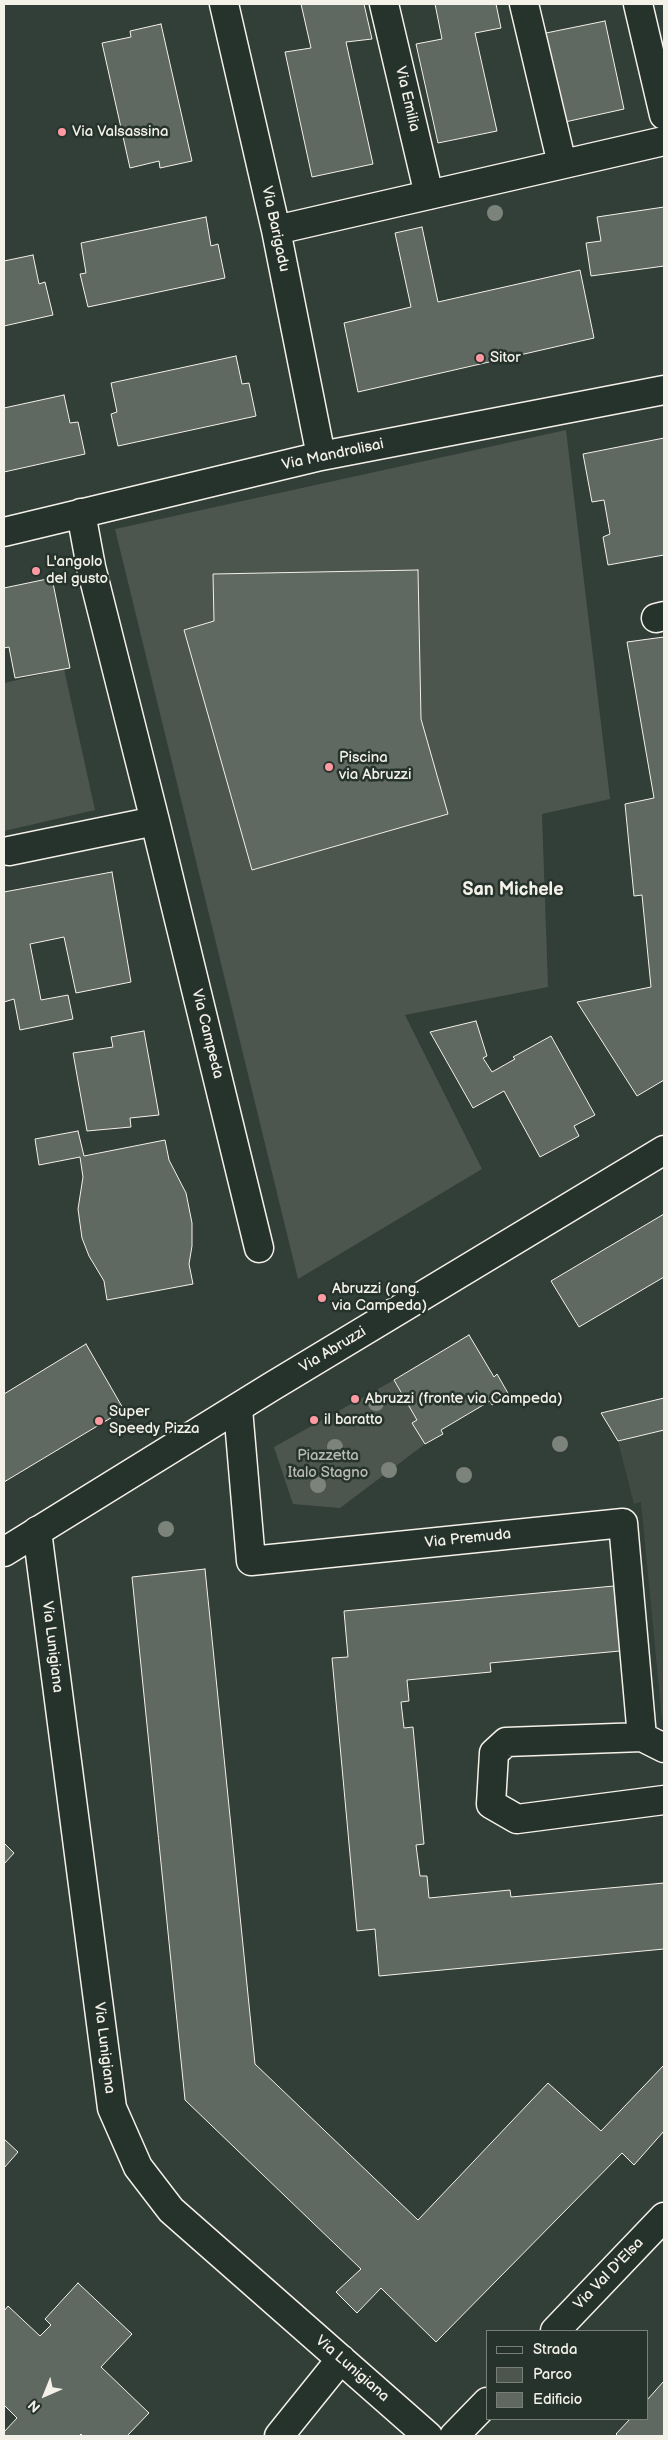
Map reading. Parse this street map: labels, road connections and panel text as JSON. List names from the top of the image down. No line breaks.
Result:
{"streets":{"street":["Via Emilia","Via Barigadu","Via Mandrolisai","Via Campeda","Via Abruzzi","Via Premuda","Via Lunigiana","Via Val D'Elsa"]},"crossings":[["Via Barigadu","Via Mandrolisai"],["Via Mandrolisai","Via Campeda"],["Via Abruzzi","Via Premuda"],["Via Abruzzi","Via Lunigiana"]],"districts":["San Michele"],"parks":["Piazzetta Italo Stagno"],"places":["Via Valsassina","Sitor","L'angolo del gusto","Piscina via Abruzzi","Abruzzi (ang. via Campeda)","Abruzzi (fronte via Campeda)","il baratto","Super Speedy Pizza"],"legend":["Strada","Parco","Edificio"],"north":"bottom left"}
